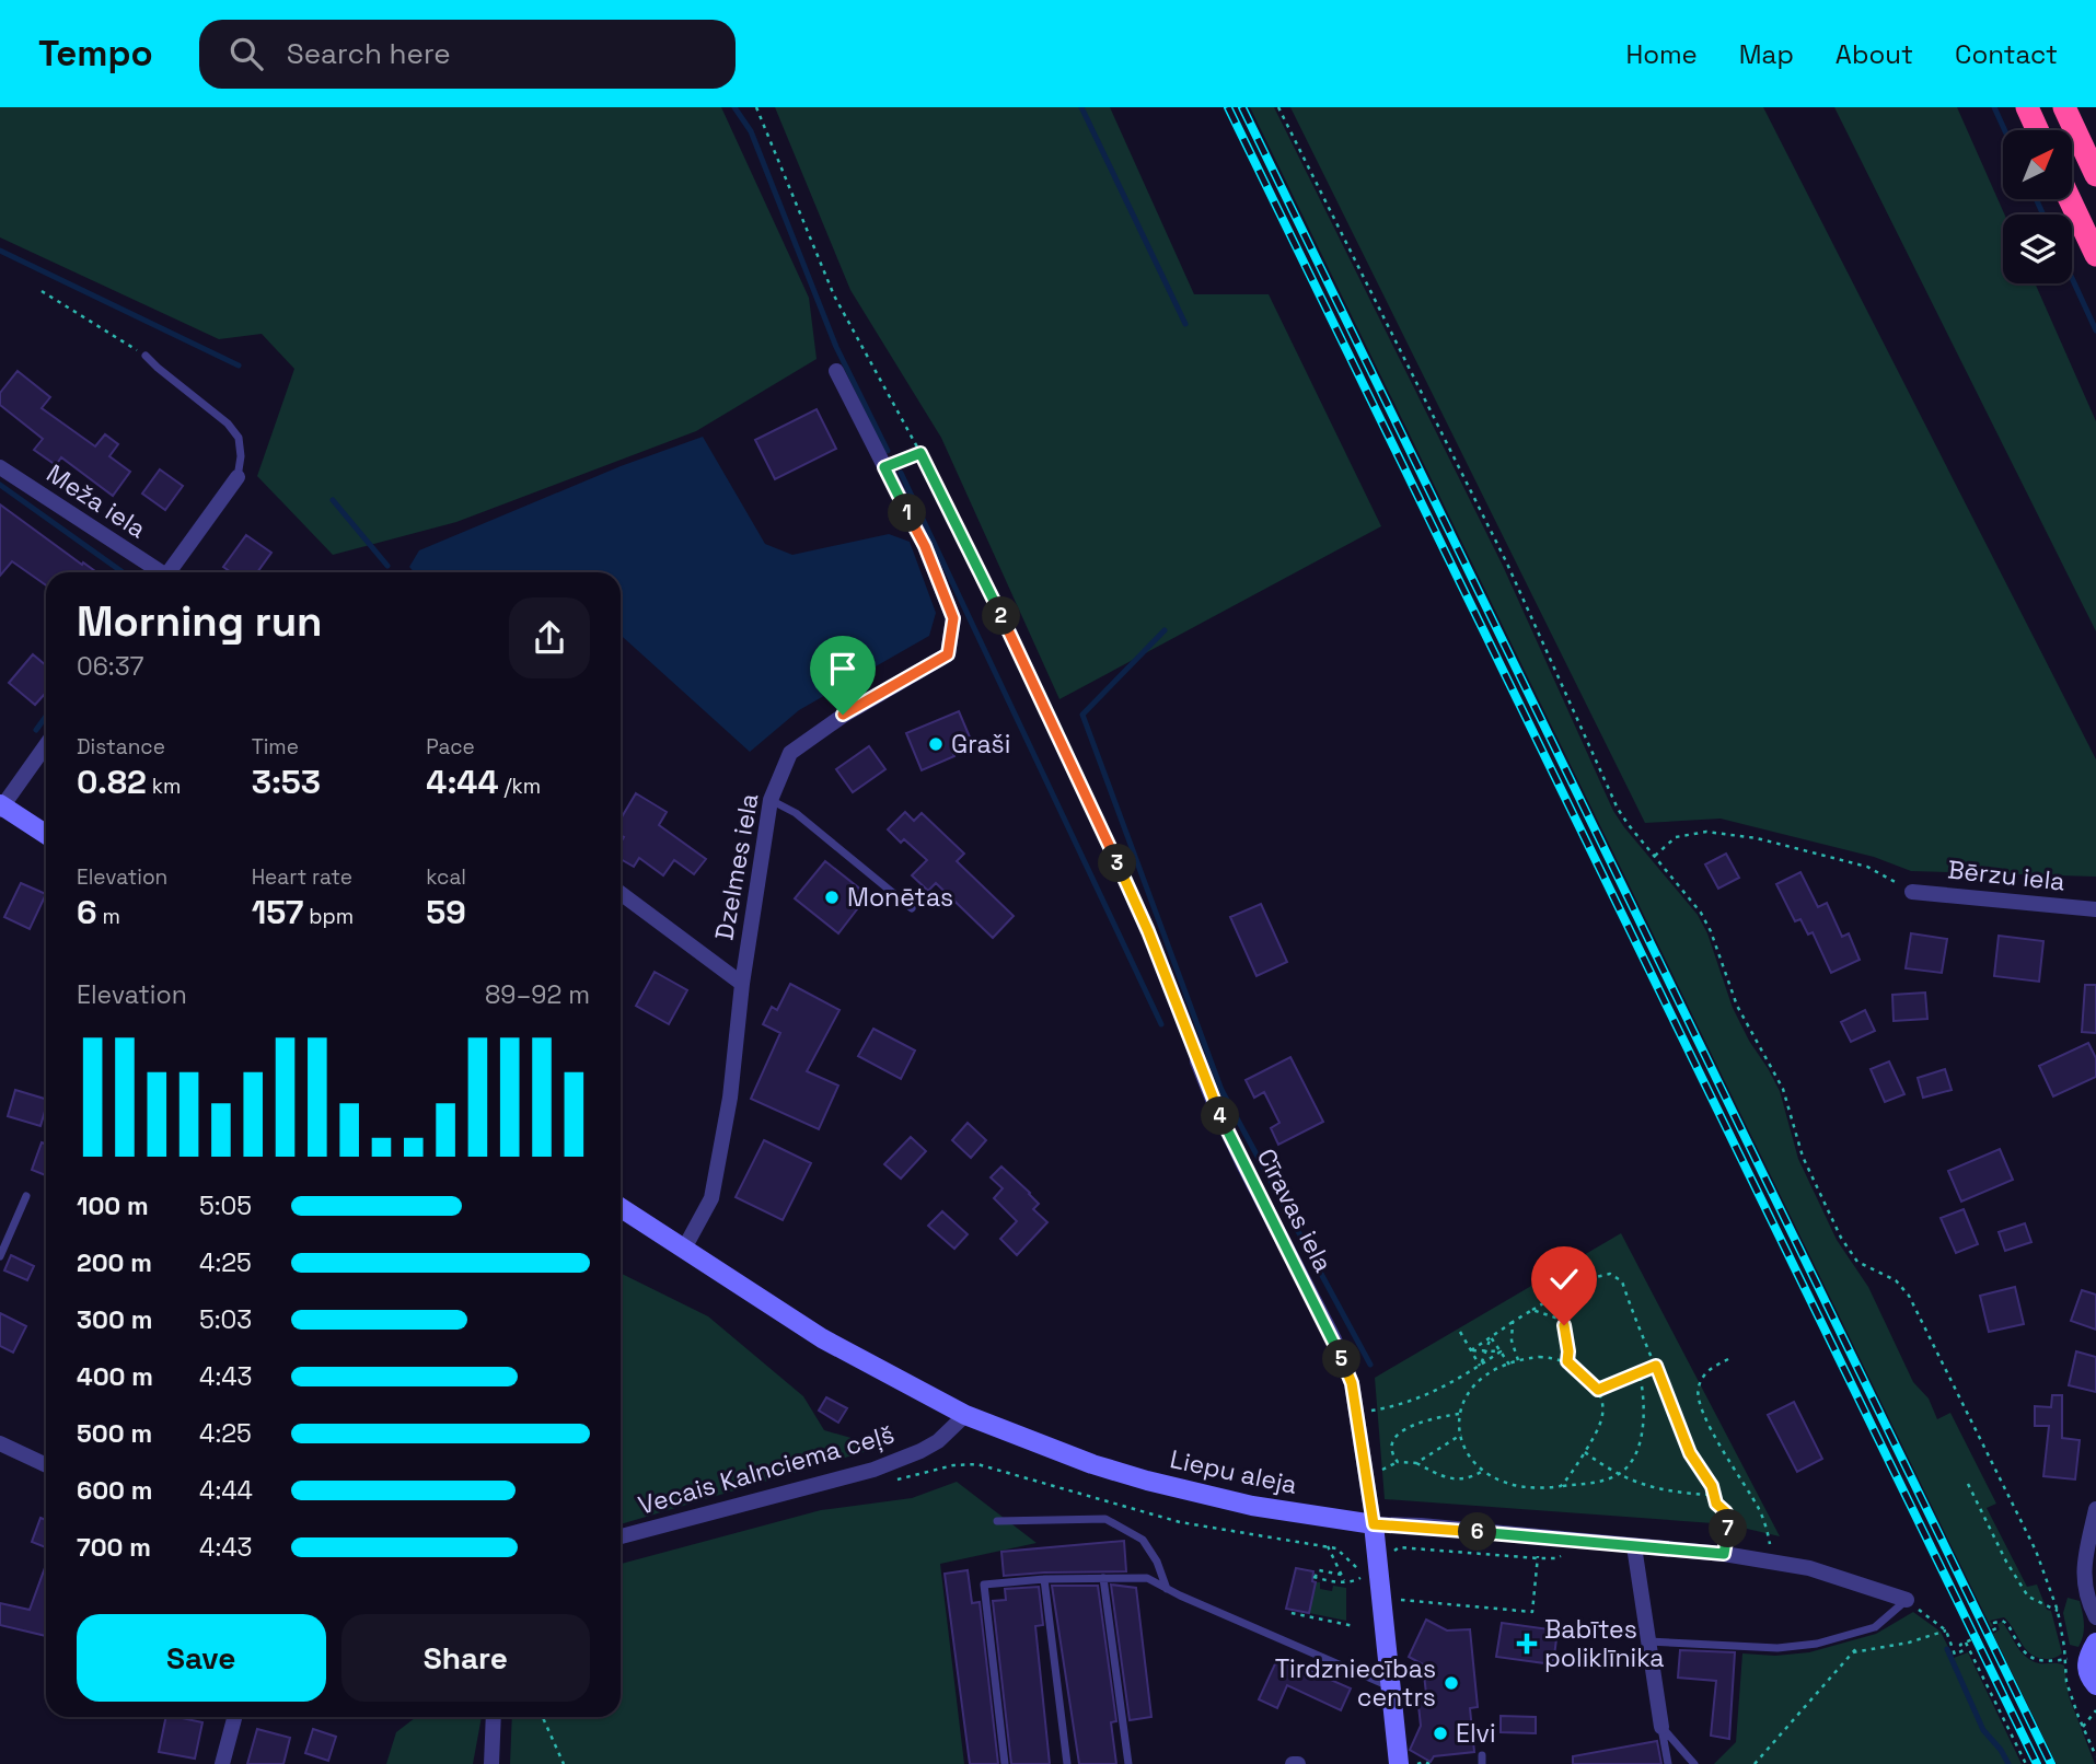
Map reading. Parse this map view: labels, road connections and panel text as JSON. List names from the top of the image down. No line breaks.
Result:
{"streets":{"street":["Meža iela","Dzelmes iela","Bērzu iela","Cīravas iela","Vecais Kalnciema ceļš","Liepu aleja"]},"crossings":[["Dzelmes iela","Liepu aleja"],["Cīravas iela","Liepu aleja"],["Vecais Kalnciema ceļš","Liepu aleja"]],"places":{"other":["Graši","Monētas","Tirdzniecības centrs","Elvi"],"health":["Babītes poliklīnika"]},"north":"top right","page":{"header":"Tempo","search":"Search here","nav":["Home","Map","About","Contact"],"pins":["1","2","3","4","5","7","6"],"heading":["Morning run","06:37"],"stats":[["Distance","0.82 km"],["Time","3:53"],["Pace","4:44 /km"],["Elevation","6 m"],["Heart rate","157 bpm"],["kcal","59"]],"chart":["Elevation","89–92 m"],"list":[{"name":"100 m","note":"5:05"},{"name":"200 m","note":"4:25"},{"name":"300 m","note":"5:03"},{"name":"400 m","note":"4:43"},{"name":"500 m","note":"4:25"},{"name":"600 m","note":"4:44"},{"name":"700 m","note":"4:43"}],"buttons":["Save","Share"]}}
